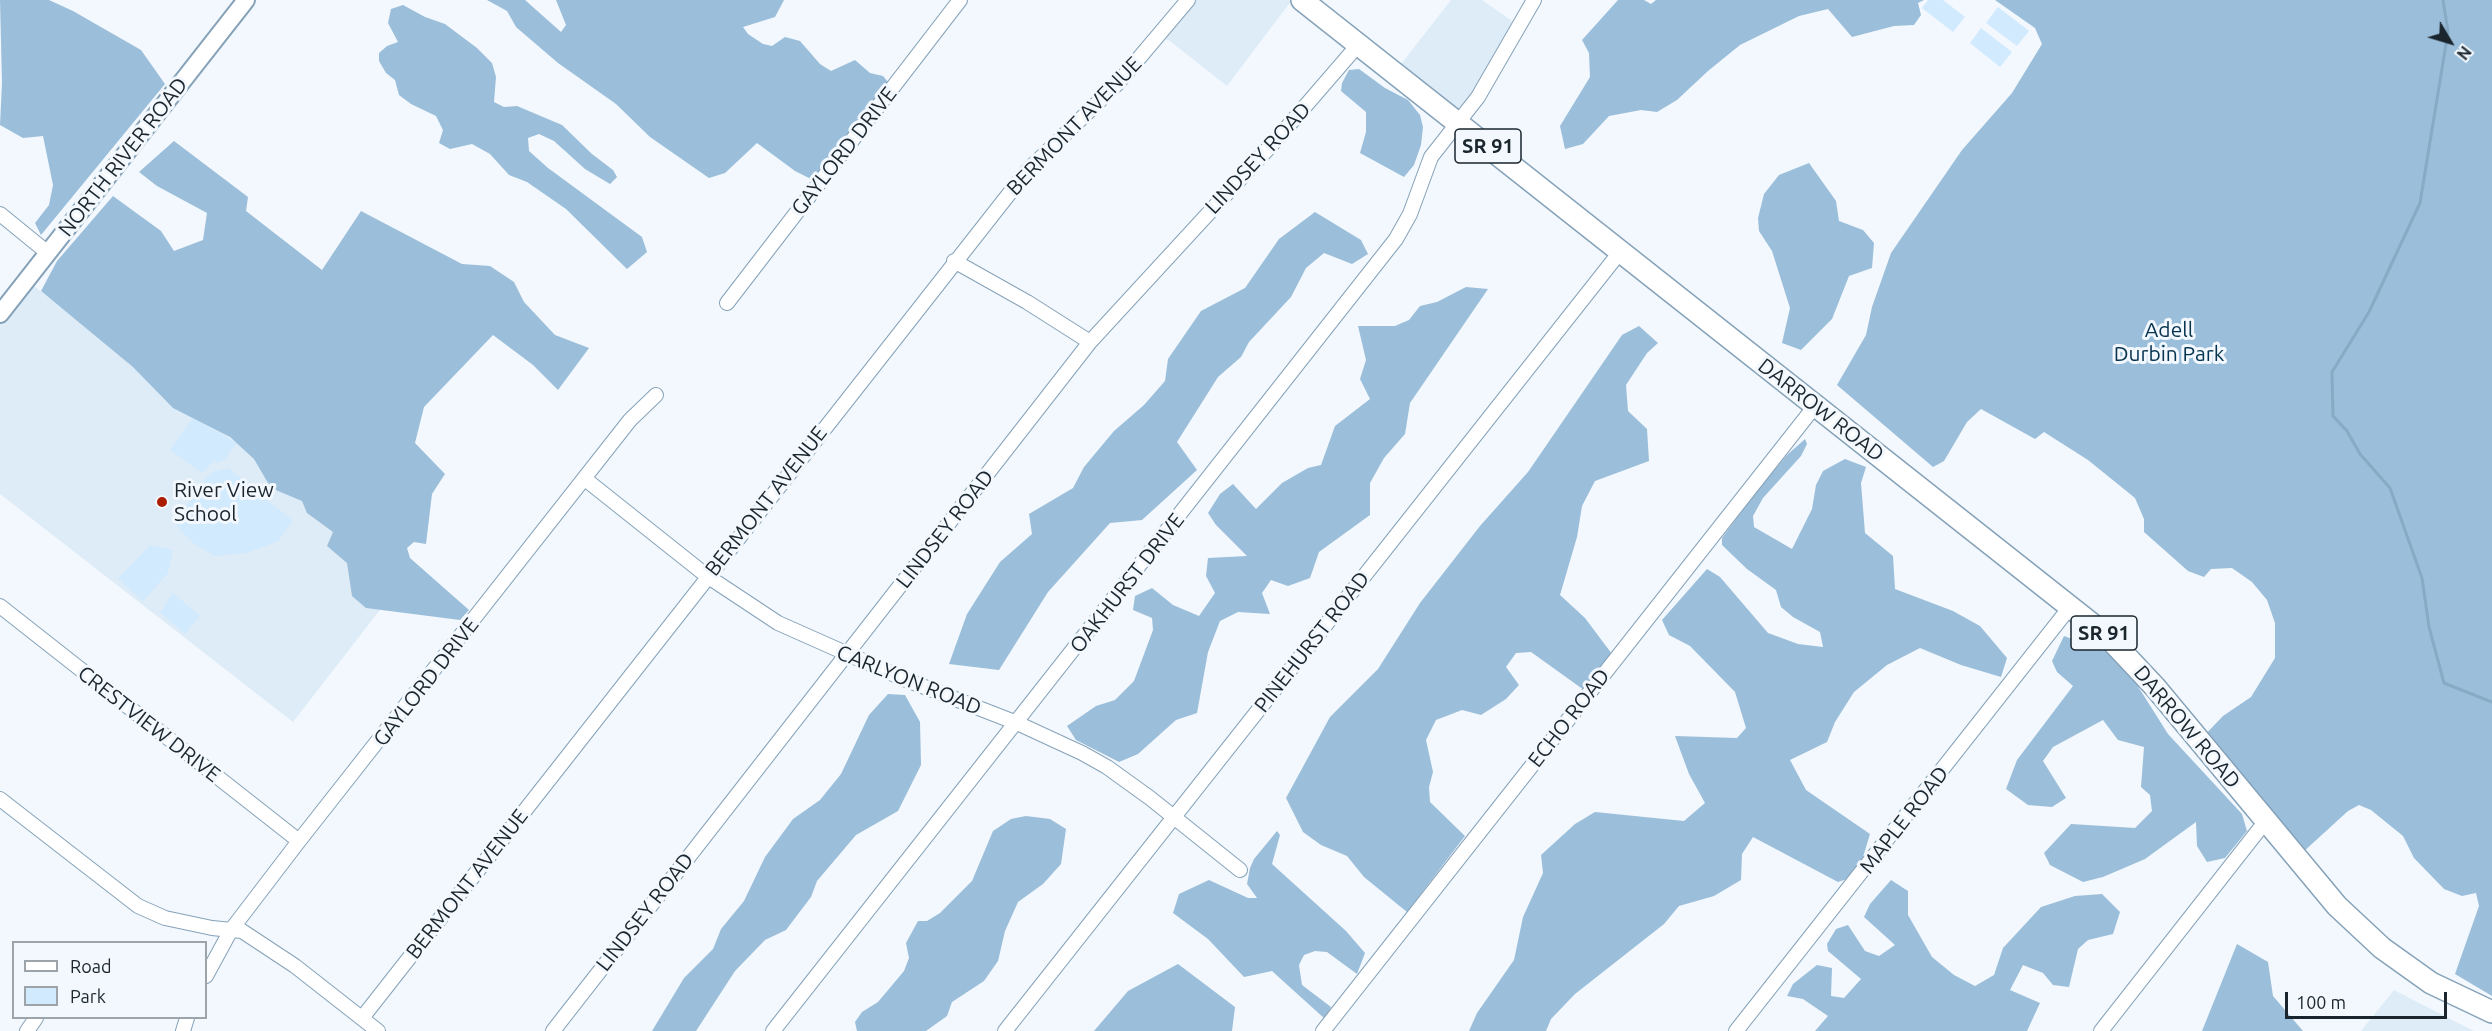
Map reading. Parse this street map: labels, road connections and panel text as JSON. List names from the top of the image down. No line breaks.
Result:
{"streets":{"main road":["SR 91","DARROW ROAD"],"street":["BERMONT AVENUE","GAYLORD DRIVE","NORTH RIVER ROAD","LINDSEY ROAD","OAKHURST DRIVE","PINEHURST ROAD","CARLYON ROAD","ECHO ROAD","CRESTVIEW DRIVE","MAPLE ROAD"]},"crossings":[["BERMONT AVENUE","CARLYON ROAD"],["SR 91","LINDSEY ROAD"],["SR 91","DARROW ROAD"],["SR 91","OAKHURST DRIVE"],["SR 91","PINEHURST ROAD"],["GAYLORD DRIVE","CARLYON ROAD"],["GAYLORD DRIVE","CRESTVIEW DRIVE"],["LINDSEY ROAD","CARLYON ROAD"],["DARROW ROAD","PINEHURST ROAD"],["DARROW ROAD","ECHO ROAD"],["DARROW ROAD","MAPLE ROAD"],["OAKHURST DRIVE","CARLYON ROAD"],["PINEHURST ROAD","CARLYON ROAD"]],"parks":["Adell Durbin Park"],"places":["River View School"],"legend":["Road","Park"],"scale_bar":"100 m","north":"bottom right"}
